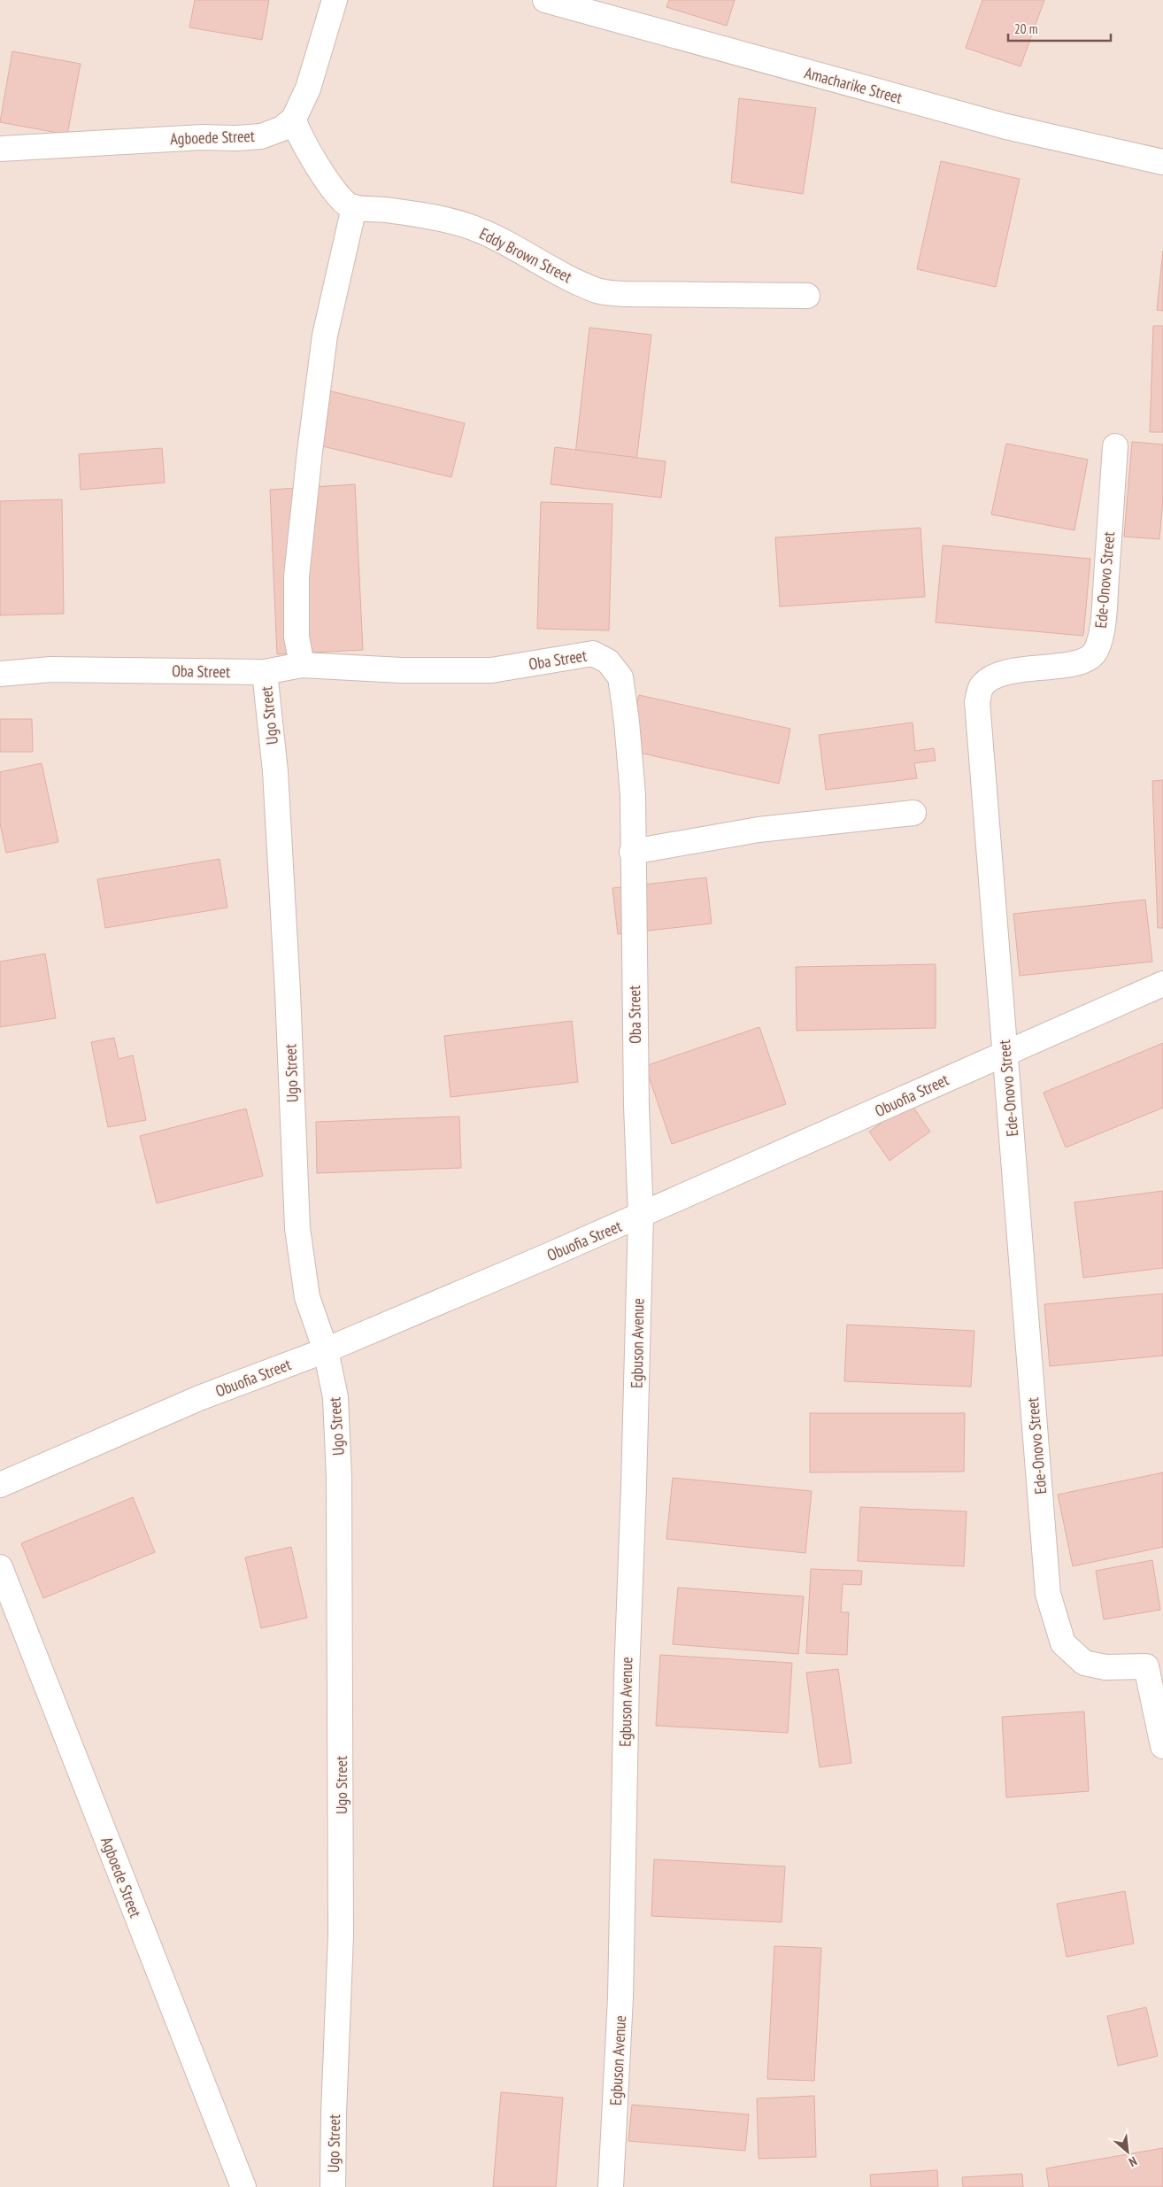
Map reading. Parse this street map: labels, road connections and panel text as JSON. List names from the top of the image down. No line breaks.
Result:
{"streets":{"street":["Amacharike Street","Agboede Street","Eddy Brown Street","Ede-Onovo Street","Oba Street","Ugo Street","Obuofia Street","Egbuson Avenue"]},"crossings":[["Ede-Onovo Street","Obuofia Street"],["Oba Street","Ugo Street"],["Oba Street","Obuofia Street"],["Oba Street","Egbuson Avenue"],["Ugo Street","Obuofia Street"],["Obuofia Street","Egbuson Avenue"]],"scale_bar":"20 m","north":"bottom right"}
